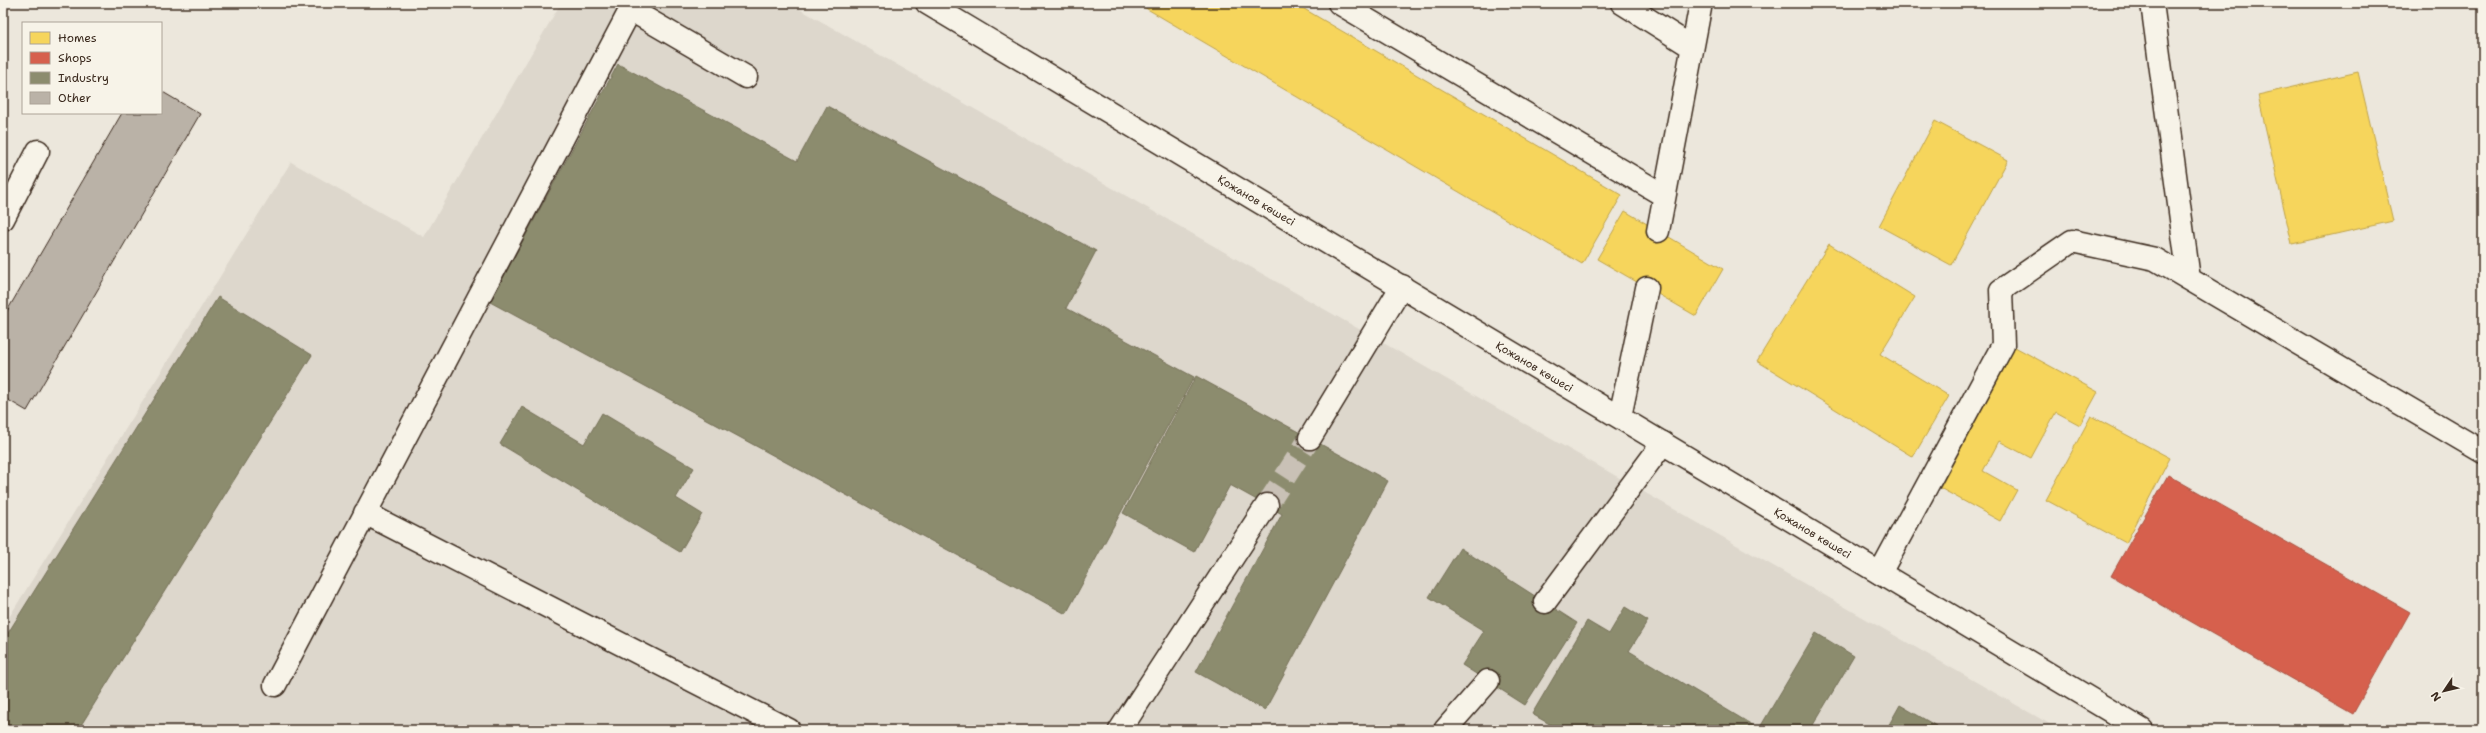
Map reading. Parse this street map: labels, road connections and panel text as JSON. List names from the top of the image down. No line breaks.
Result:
{"streets":{"street":["Қожанов көшесі"]},"legend":["Homes","Shops","Industry","Other"],"north":"bottom left"}
